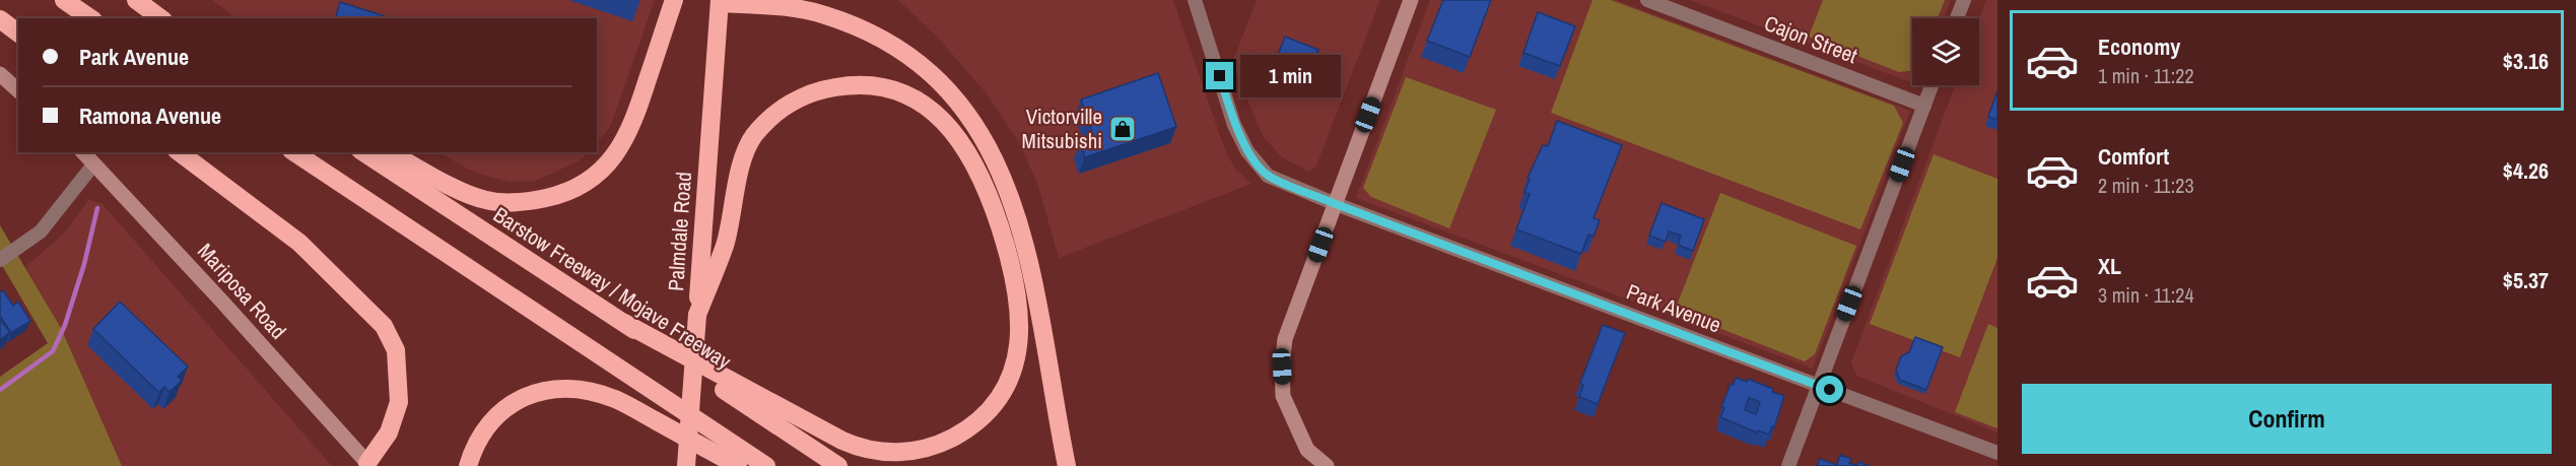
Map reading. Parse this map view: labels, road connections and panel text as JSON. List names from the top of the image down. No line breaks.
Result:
{"streets":{"highway":["Palmdale Road","Barstow Freeway / Mojave Freeway"],"street":["Cajon Street","Mariposa Road","Park Avenue"]},"places":{"shop":["Victorville Mitsubishi"]},"page":{"list":[{"name":"Economy","note":"1 min · 11:22","value":"$3.16"},{"name":"Comfort","note":"2 min · 11:23","value":"$4.26"},{"name":"XL","note":"3 min · 11:24","value":"$5.37"}],"banner":["Park Avenue","Ramona Avenue"],"bubble":"1 min","buttons":"Confirm"}}
